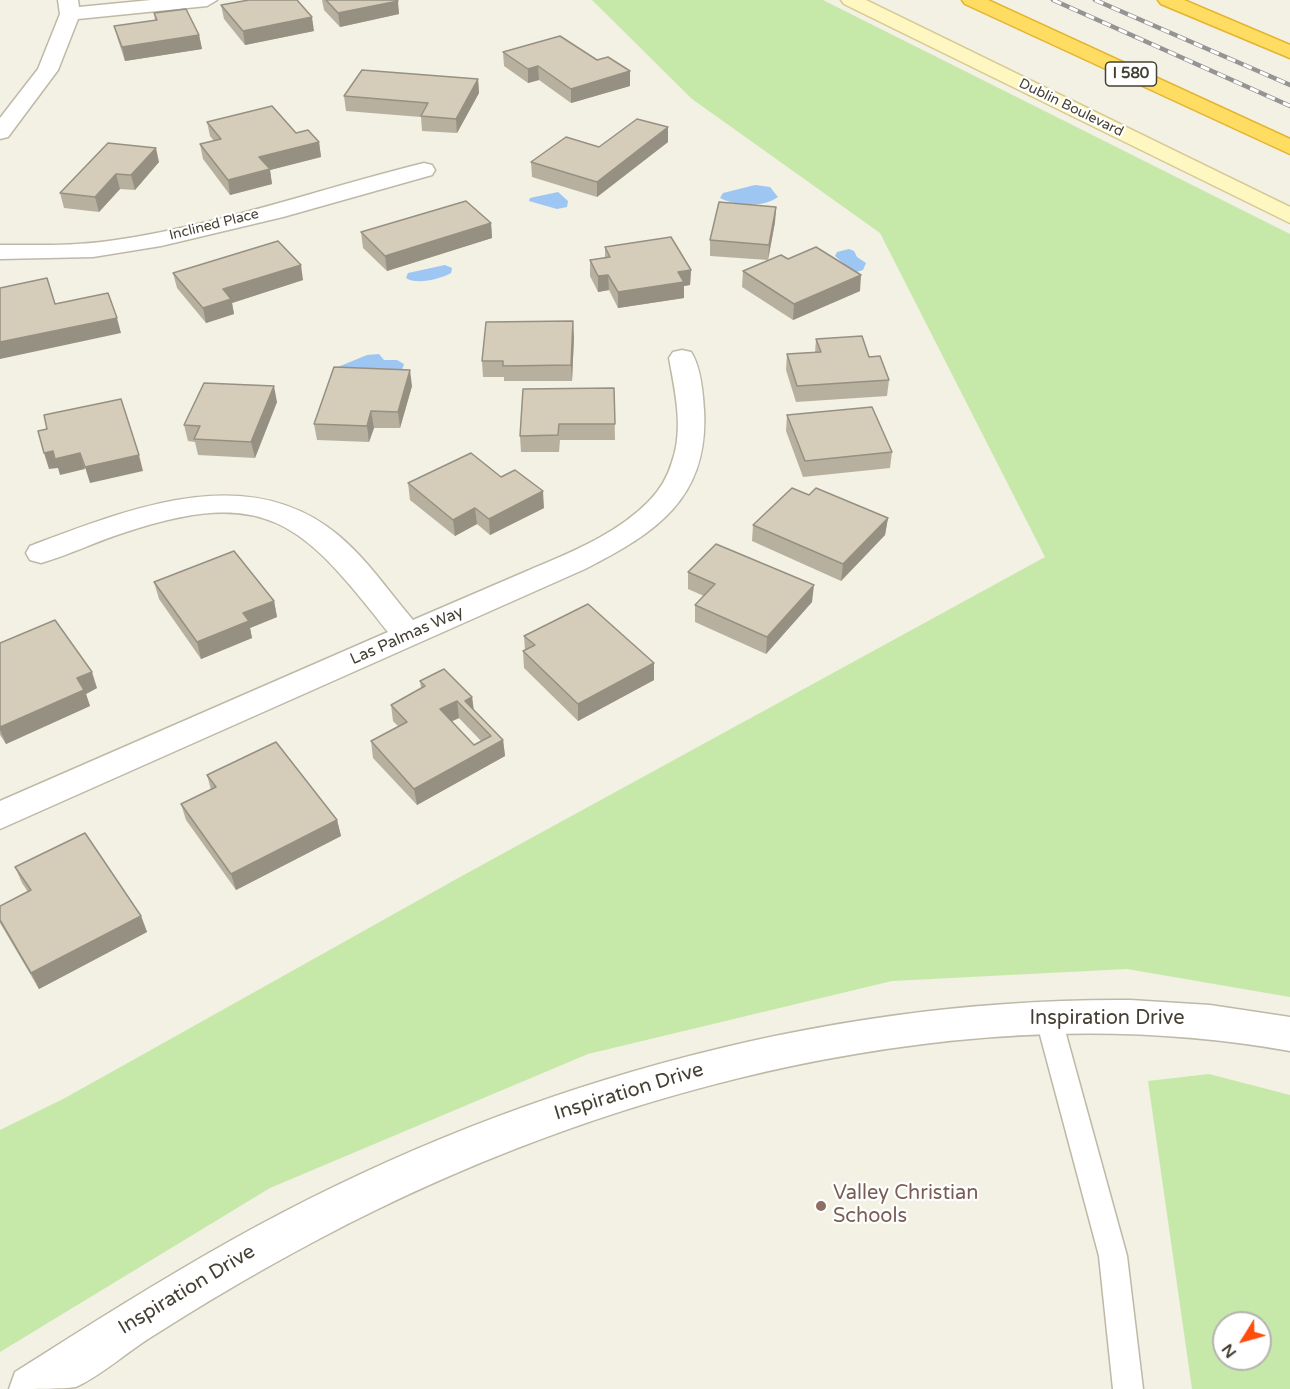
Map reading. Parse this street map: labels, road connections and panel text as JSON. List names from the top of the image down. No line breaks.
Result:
{"streets":{"highway":["I 580"],"street":["Dublin Boulevard","Inclined Place","Las Palmas Way","Inspiration Drive"]},"places":["Valley Christian Schools"],"north":"bottom left"}
